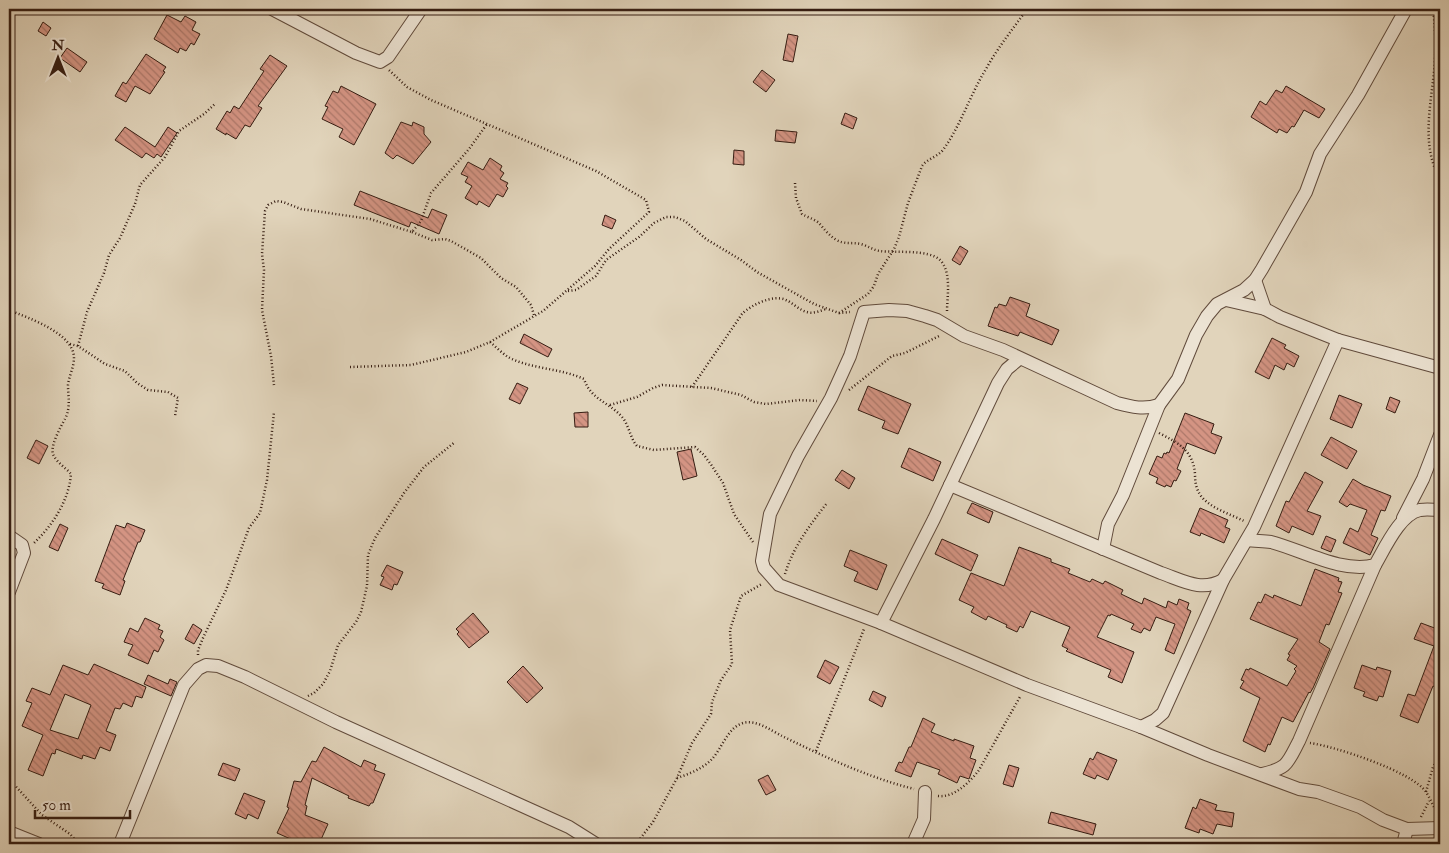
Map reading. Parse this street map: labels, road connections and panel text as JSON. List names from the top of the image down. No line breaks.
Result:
{"scale_bar":"50 m","north":"top"}
